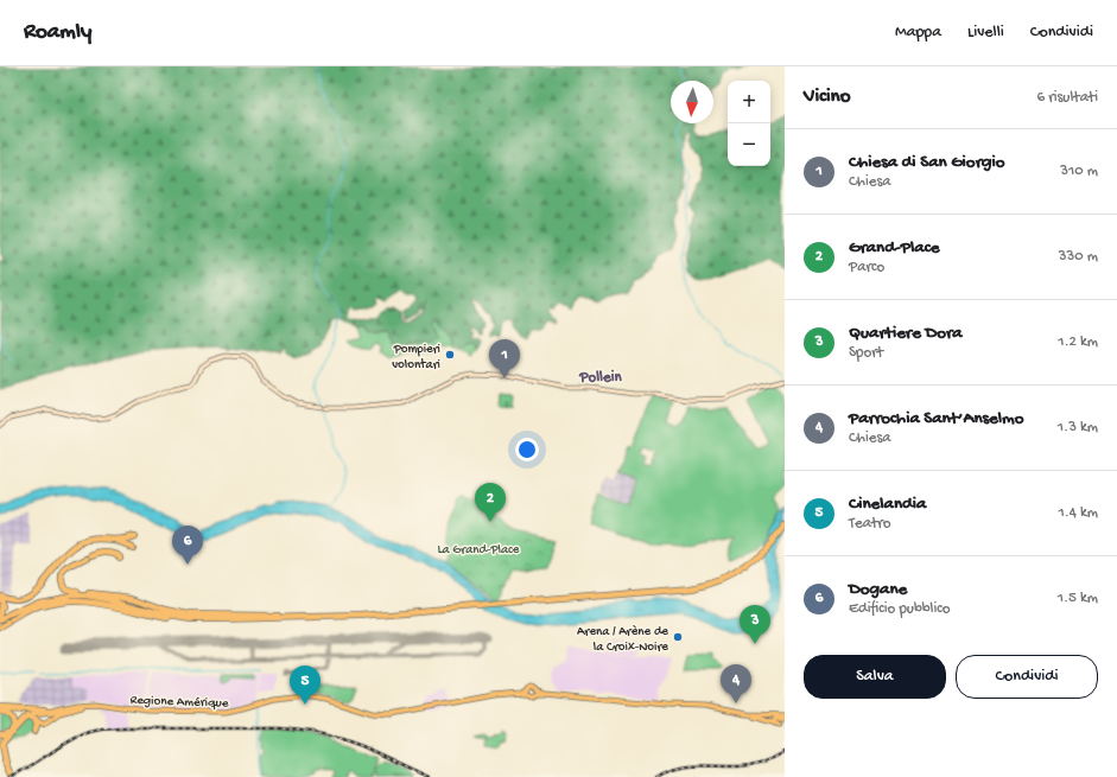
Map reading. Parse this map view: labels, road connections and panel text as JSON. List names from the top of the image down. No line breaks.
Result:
{"streets":{"main road":["Regione Amérique"]},"districts":["Pollein"],"parks":["La Grand-Place"],"places":["Pompieri volontari","Arena / Arène de la Croix-Noire"],"north":"bottom","page":{"header":"Roamly","nav":["Mappa","Livelli","Condividi"],"heading":["Vicino","6 risultati"],"map_buttons":["+","−"],"list":[{"mark":"1","name":"Chiesa di San Giorgio","note":"Chiesa","value":"310 m"},{"mark":"2","name":"Grand-Place","note":"Parco","value":"330 m"},{"mark":"3","name":"Quartiere Dora","note":"Sport","value":"1.2 km"},{"mark":"4","name":"Parrochia Sant’Anselmo","note":"Chiesa","value":"1.3 km"},{"mark":"5","name":"Cinelandia","note":"Teatro","value":"1.4 km"},{"mark":"6","name":"Dogane","note":"Edificio pubblico","value":"1.5 km"}],"pins":["1","2","6","3","4","5"],"buttons":["Salva","Condividi"]}}
